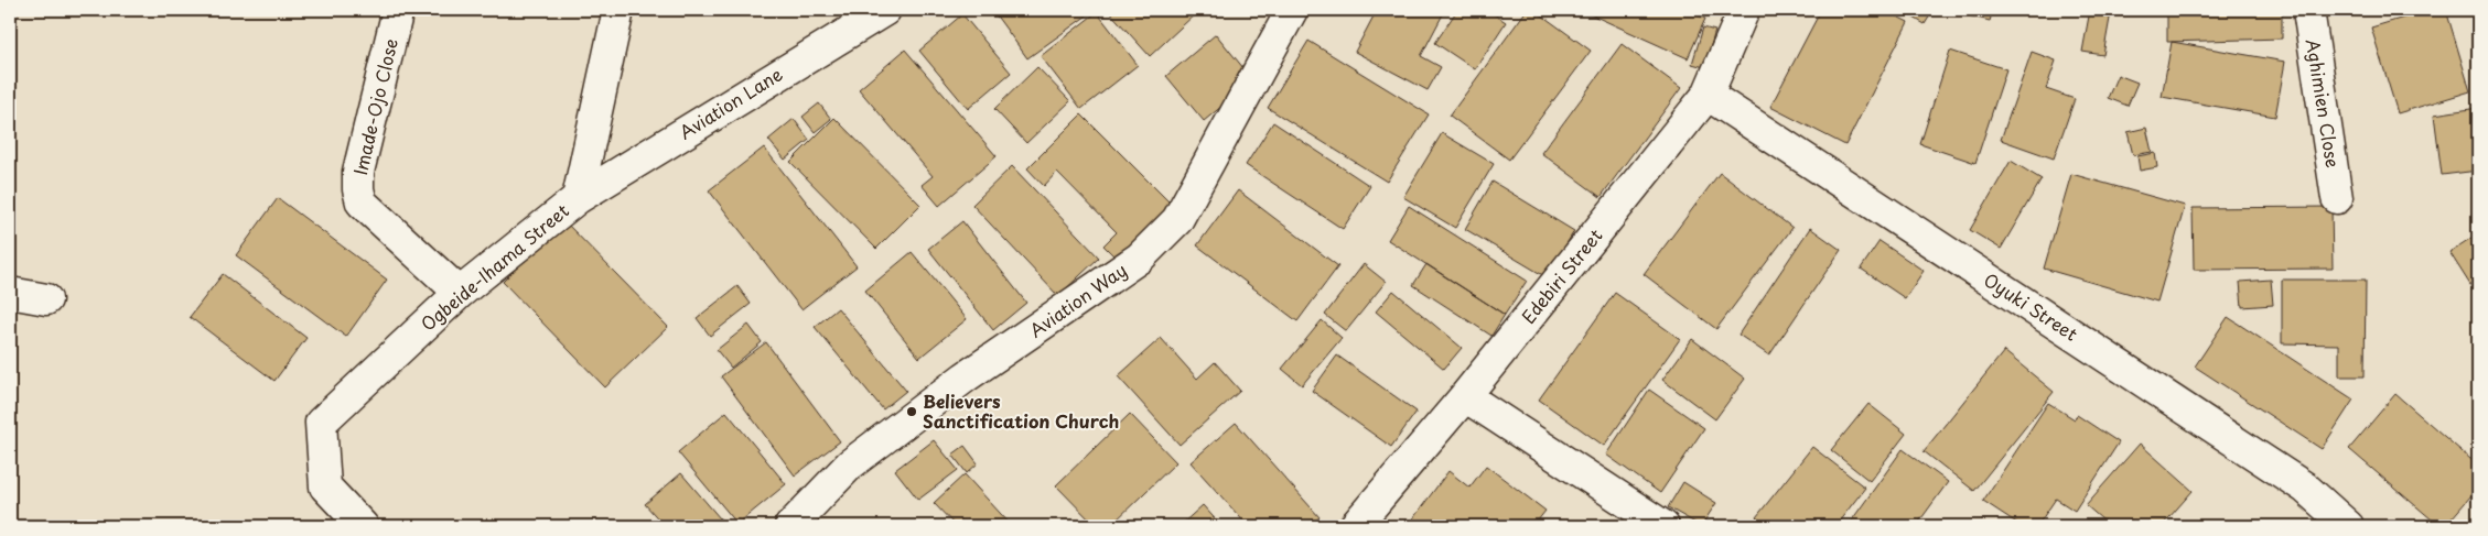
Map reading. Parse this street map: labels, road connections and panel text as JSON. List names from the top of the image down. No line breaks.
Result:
{"streets":{"street":["Aviation Lane","Aghimien Close","Imade-Ojo Close","Ogbeide-Ihama Street","Edebiri Street","Aviation Way","Oyuki Street"]},"crossings":[["Aviation Lane","Ogbeide-Ihama Street"],["Imade-Ojo Close","Ogbeide-Ihama Street"],["Edebiri Street","Oyuki Street"]],"places":["Believers Sanctification Church"]}
